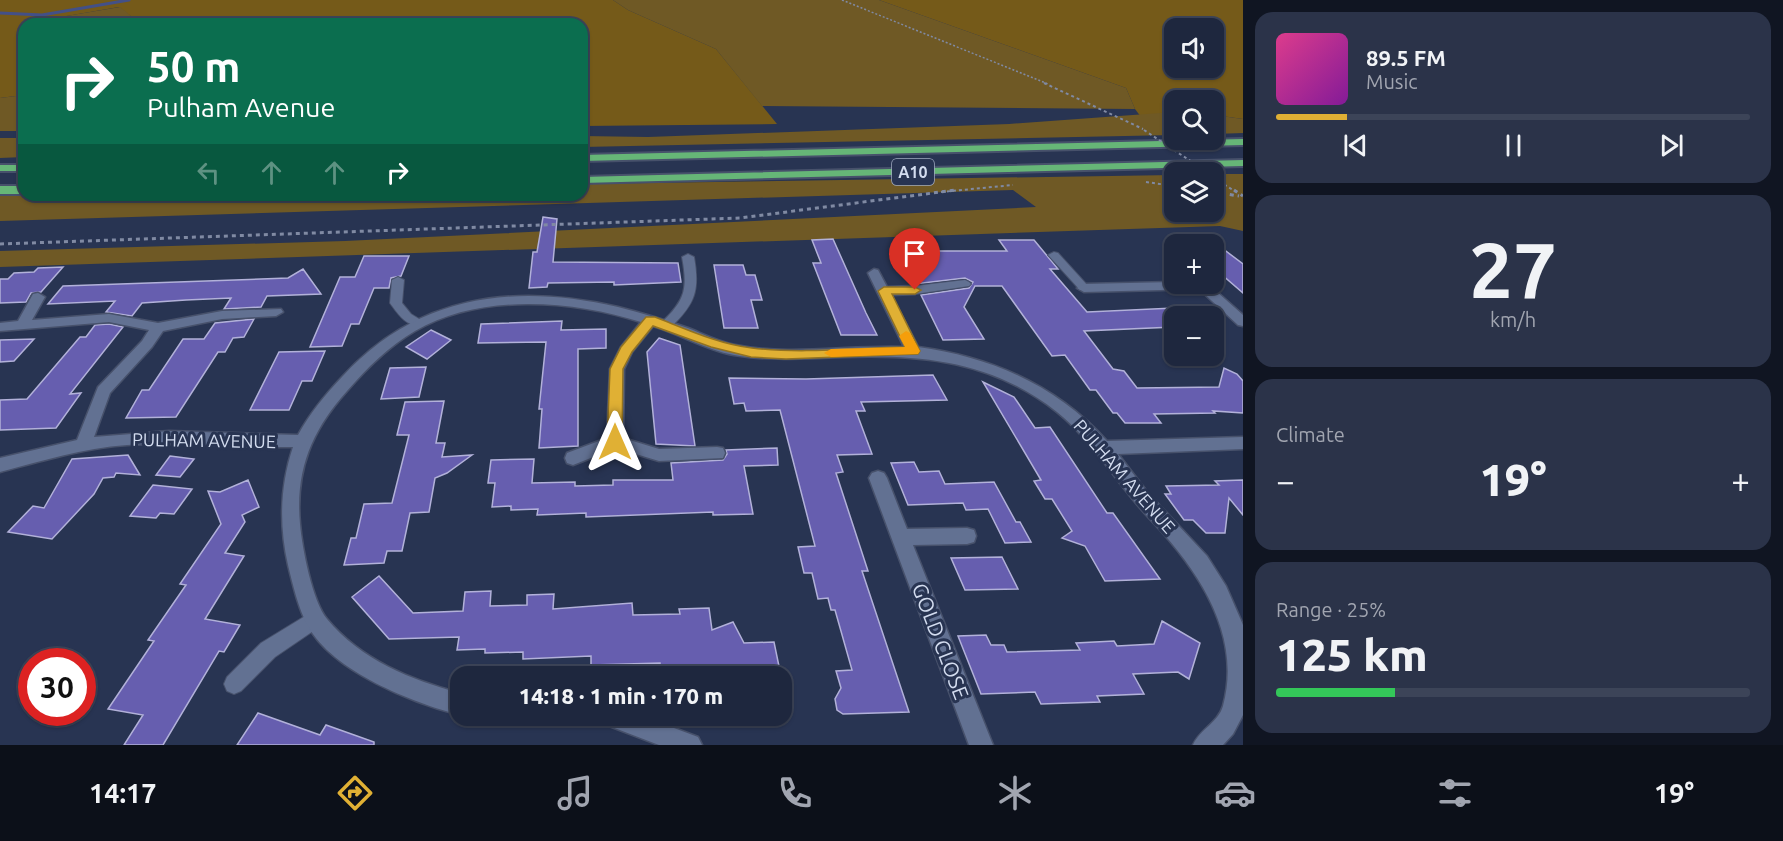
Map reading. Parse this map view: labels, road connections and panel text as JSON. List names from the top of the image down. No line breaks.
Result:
{"streets":{"highway":["A10"],"street":["PULHAM AVENUE","GOLD CLOSE"]},"page":{"map_buttons":["+","−"],"turn":["50 m","Pulham Avenue"],"song":["89.5 FM","Music"],"tile":[["27","km/h"],"Climate",["Range · 25%","125 km"]],"heat":["−","19°","+"],"limit":"30","trip":"14:18 · 1 min · 170 m","tabs":["14:17","19°"]}}
